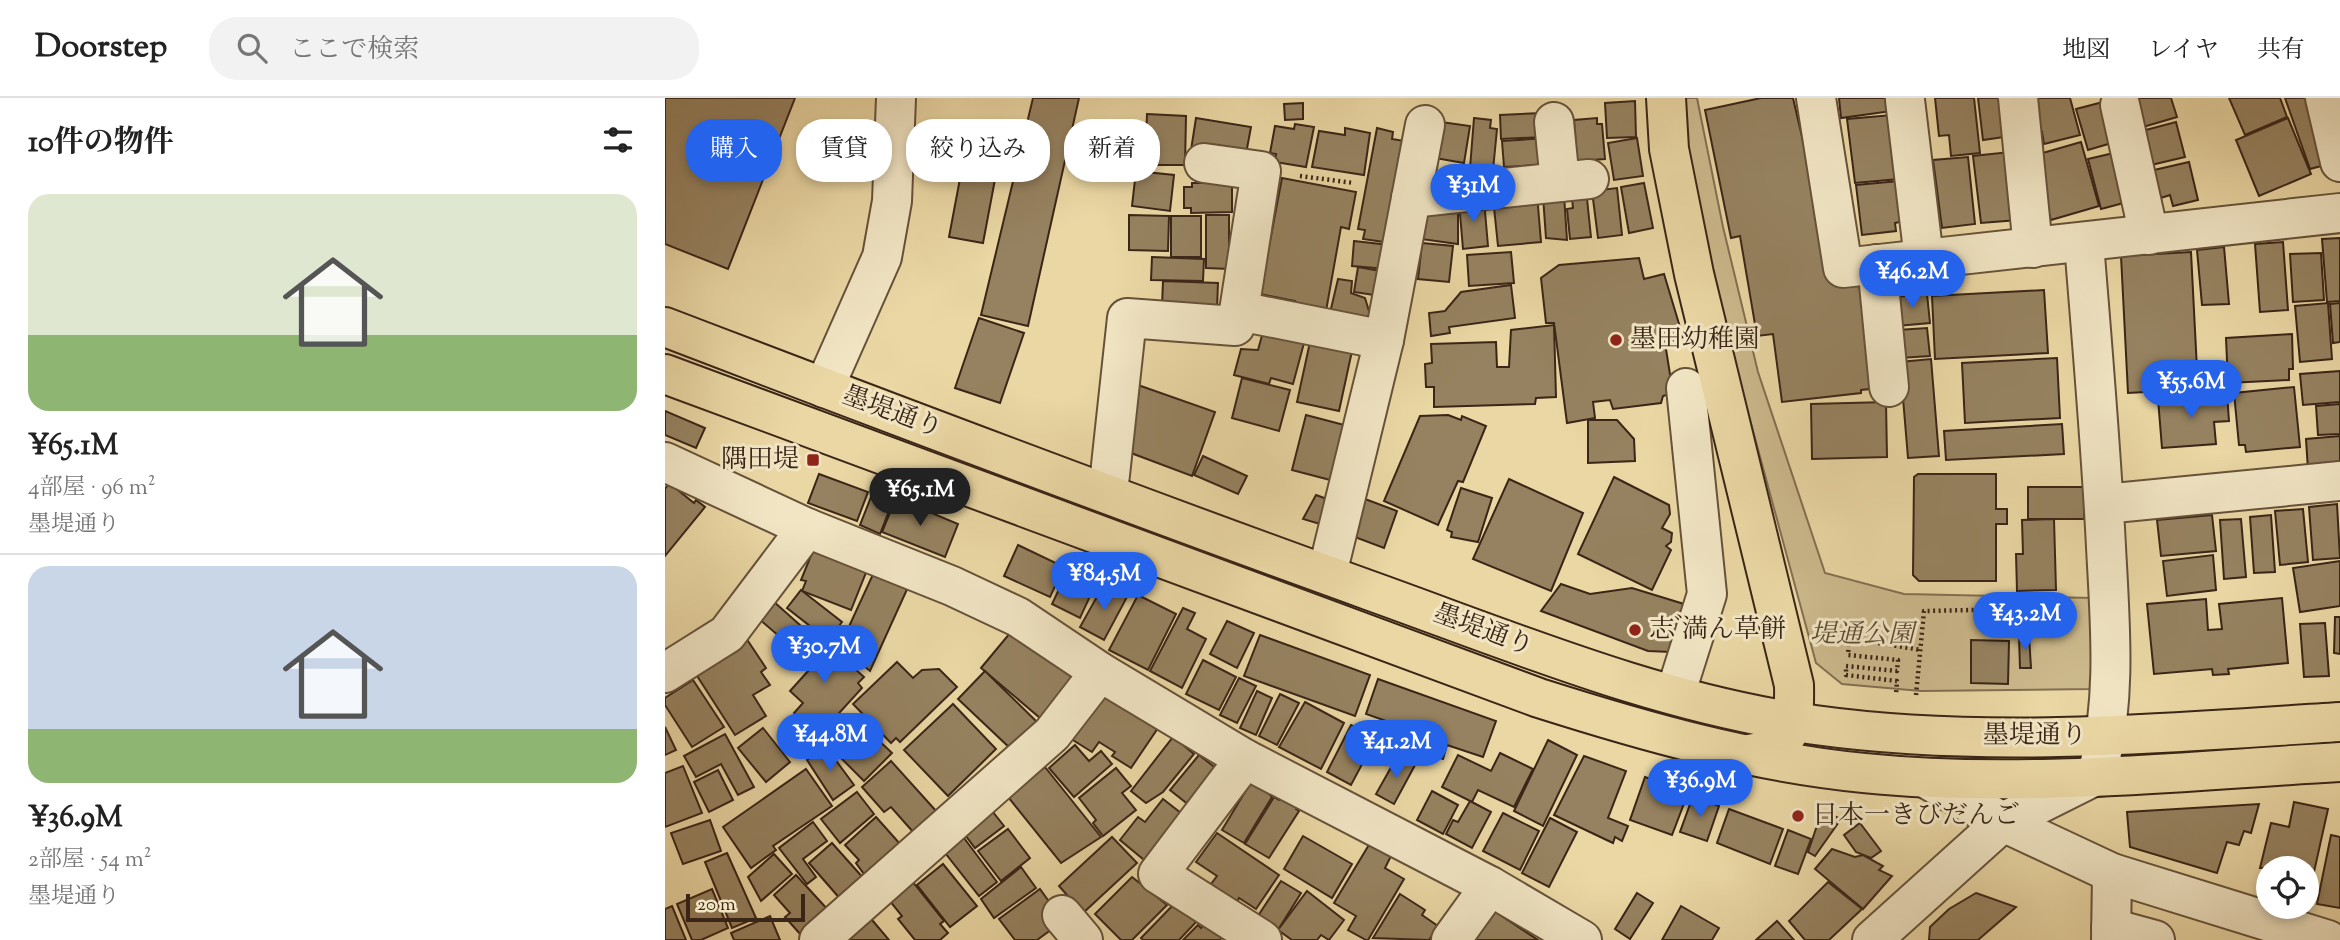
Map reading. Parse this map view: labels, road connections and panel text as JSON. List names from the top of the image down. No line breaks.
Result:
{"streets":{"main road":["墨堤通り"]},"parks":["堤通公園"],"places":{"other":["墨田幼稚園","志 ゙満ん草餅","日本一きびだんご"],"transit":["隅田堤"]},"scale_bar":"20 m","page":{"header":"Doorstep","search":"ここで検索","nav":["地図","レイヤ","共有"],"heading":"10件の物件","chip":["購入","賃貸","絞り込み","新着"],"price":["¥31M","¥46.2M","¥55.6M","¥65.1M","¥84.5M","¥43.2M","¥30.7M","¥44.8M","¥41.2M","¥36.9M"],"list":[{"name":"¥65.1M","note":"4部屋 · 96 m² · 墨堤通り"},{"name":"¥36.9M","note":"2部屋 · 54 m² · 墨堤通り"}],"scale":"20 m"}}
